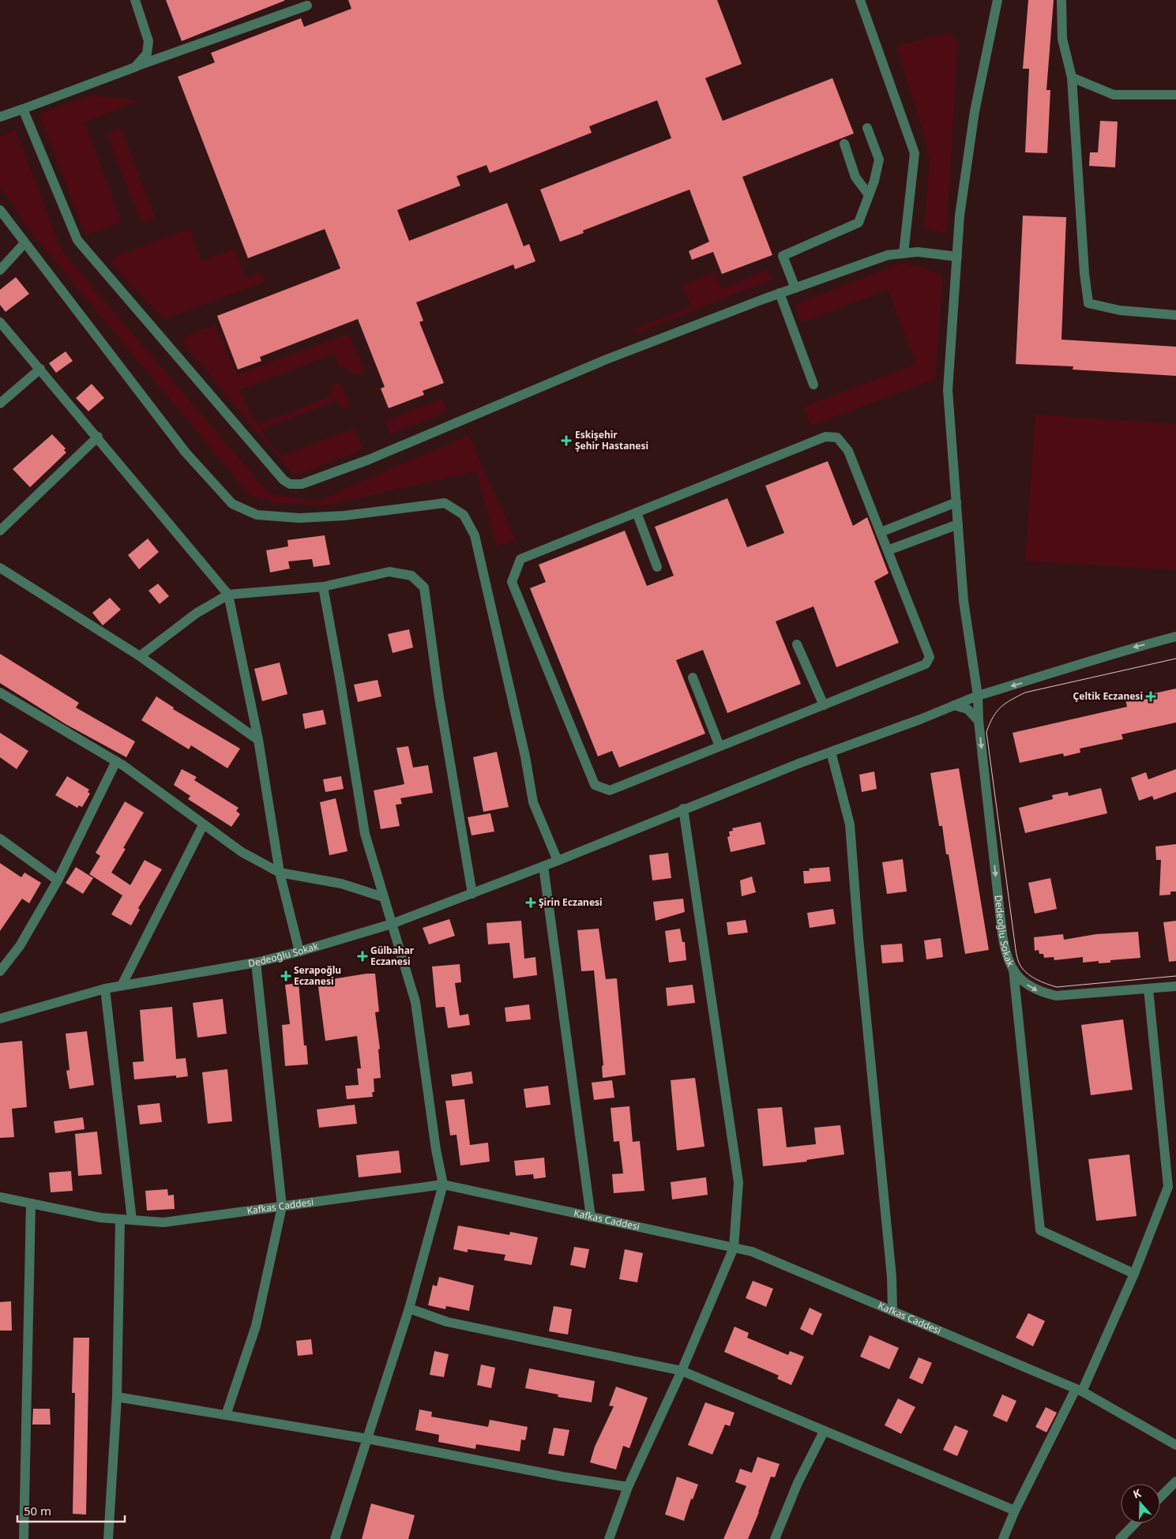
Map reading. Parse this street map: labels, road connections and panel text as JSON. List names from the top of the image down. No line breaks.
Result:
{"streets":{"street":["Dedeoğlu Sokak","Kafkas Caddesi"]},"places":{"health":["Eskişehir Şehir Hastanesi","Çeltik Eczanesi","Şirin Eczanesi","Gülbahar Eczanesi","Serapoğlu Eczanesi"]},"scale_bar":"50 m","north":"top"}
